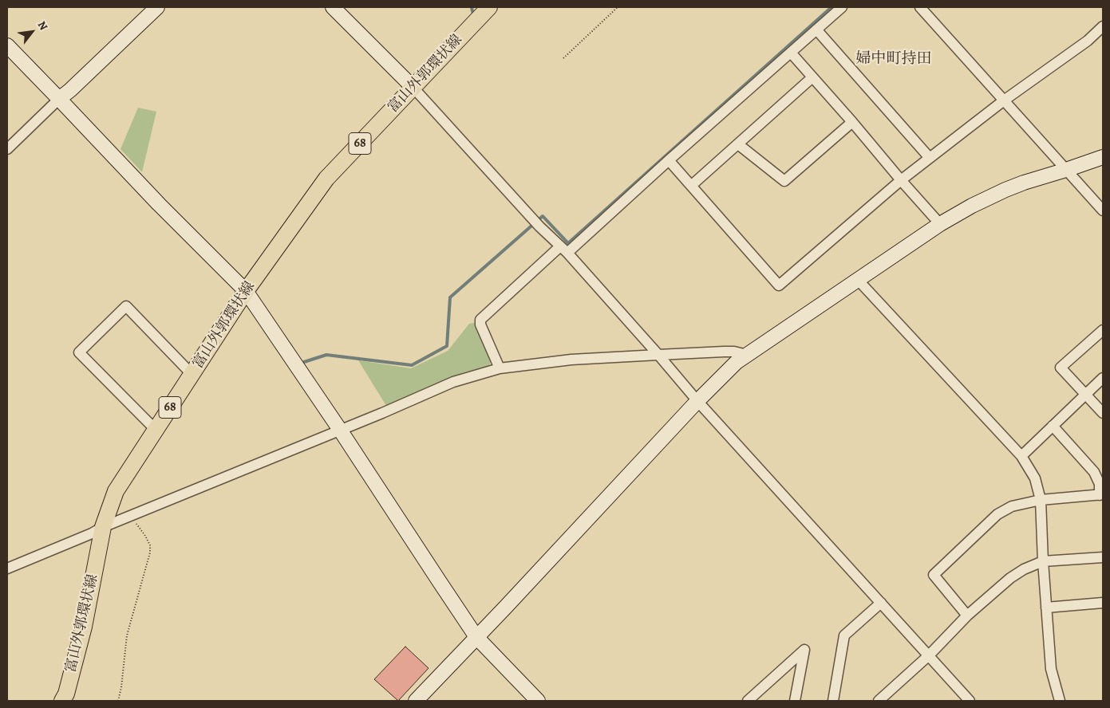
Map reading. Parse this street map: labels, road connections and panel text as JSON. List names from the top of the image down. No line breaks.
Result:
{"streets":{"main road":["富山外郭環状線","68"]},"districts":["婦中町持田"],"north":"top right"}
